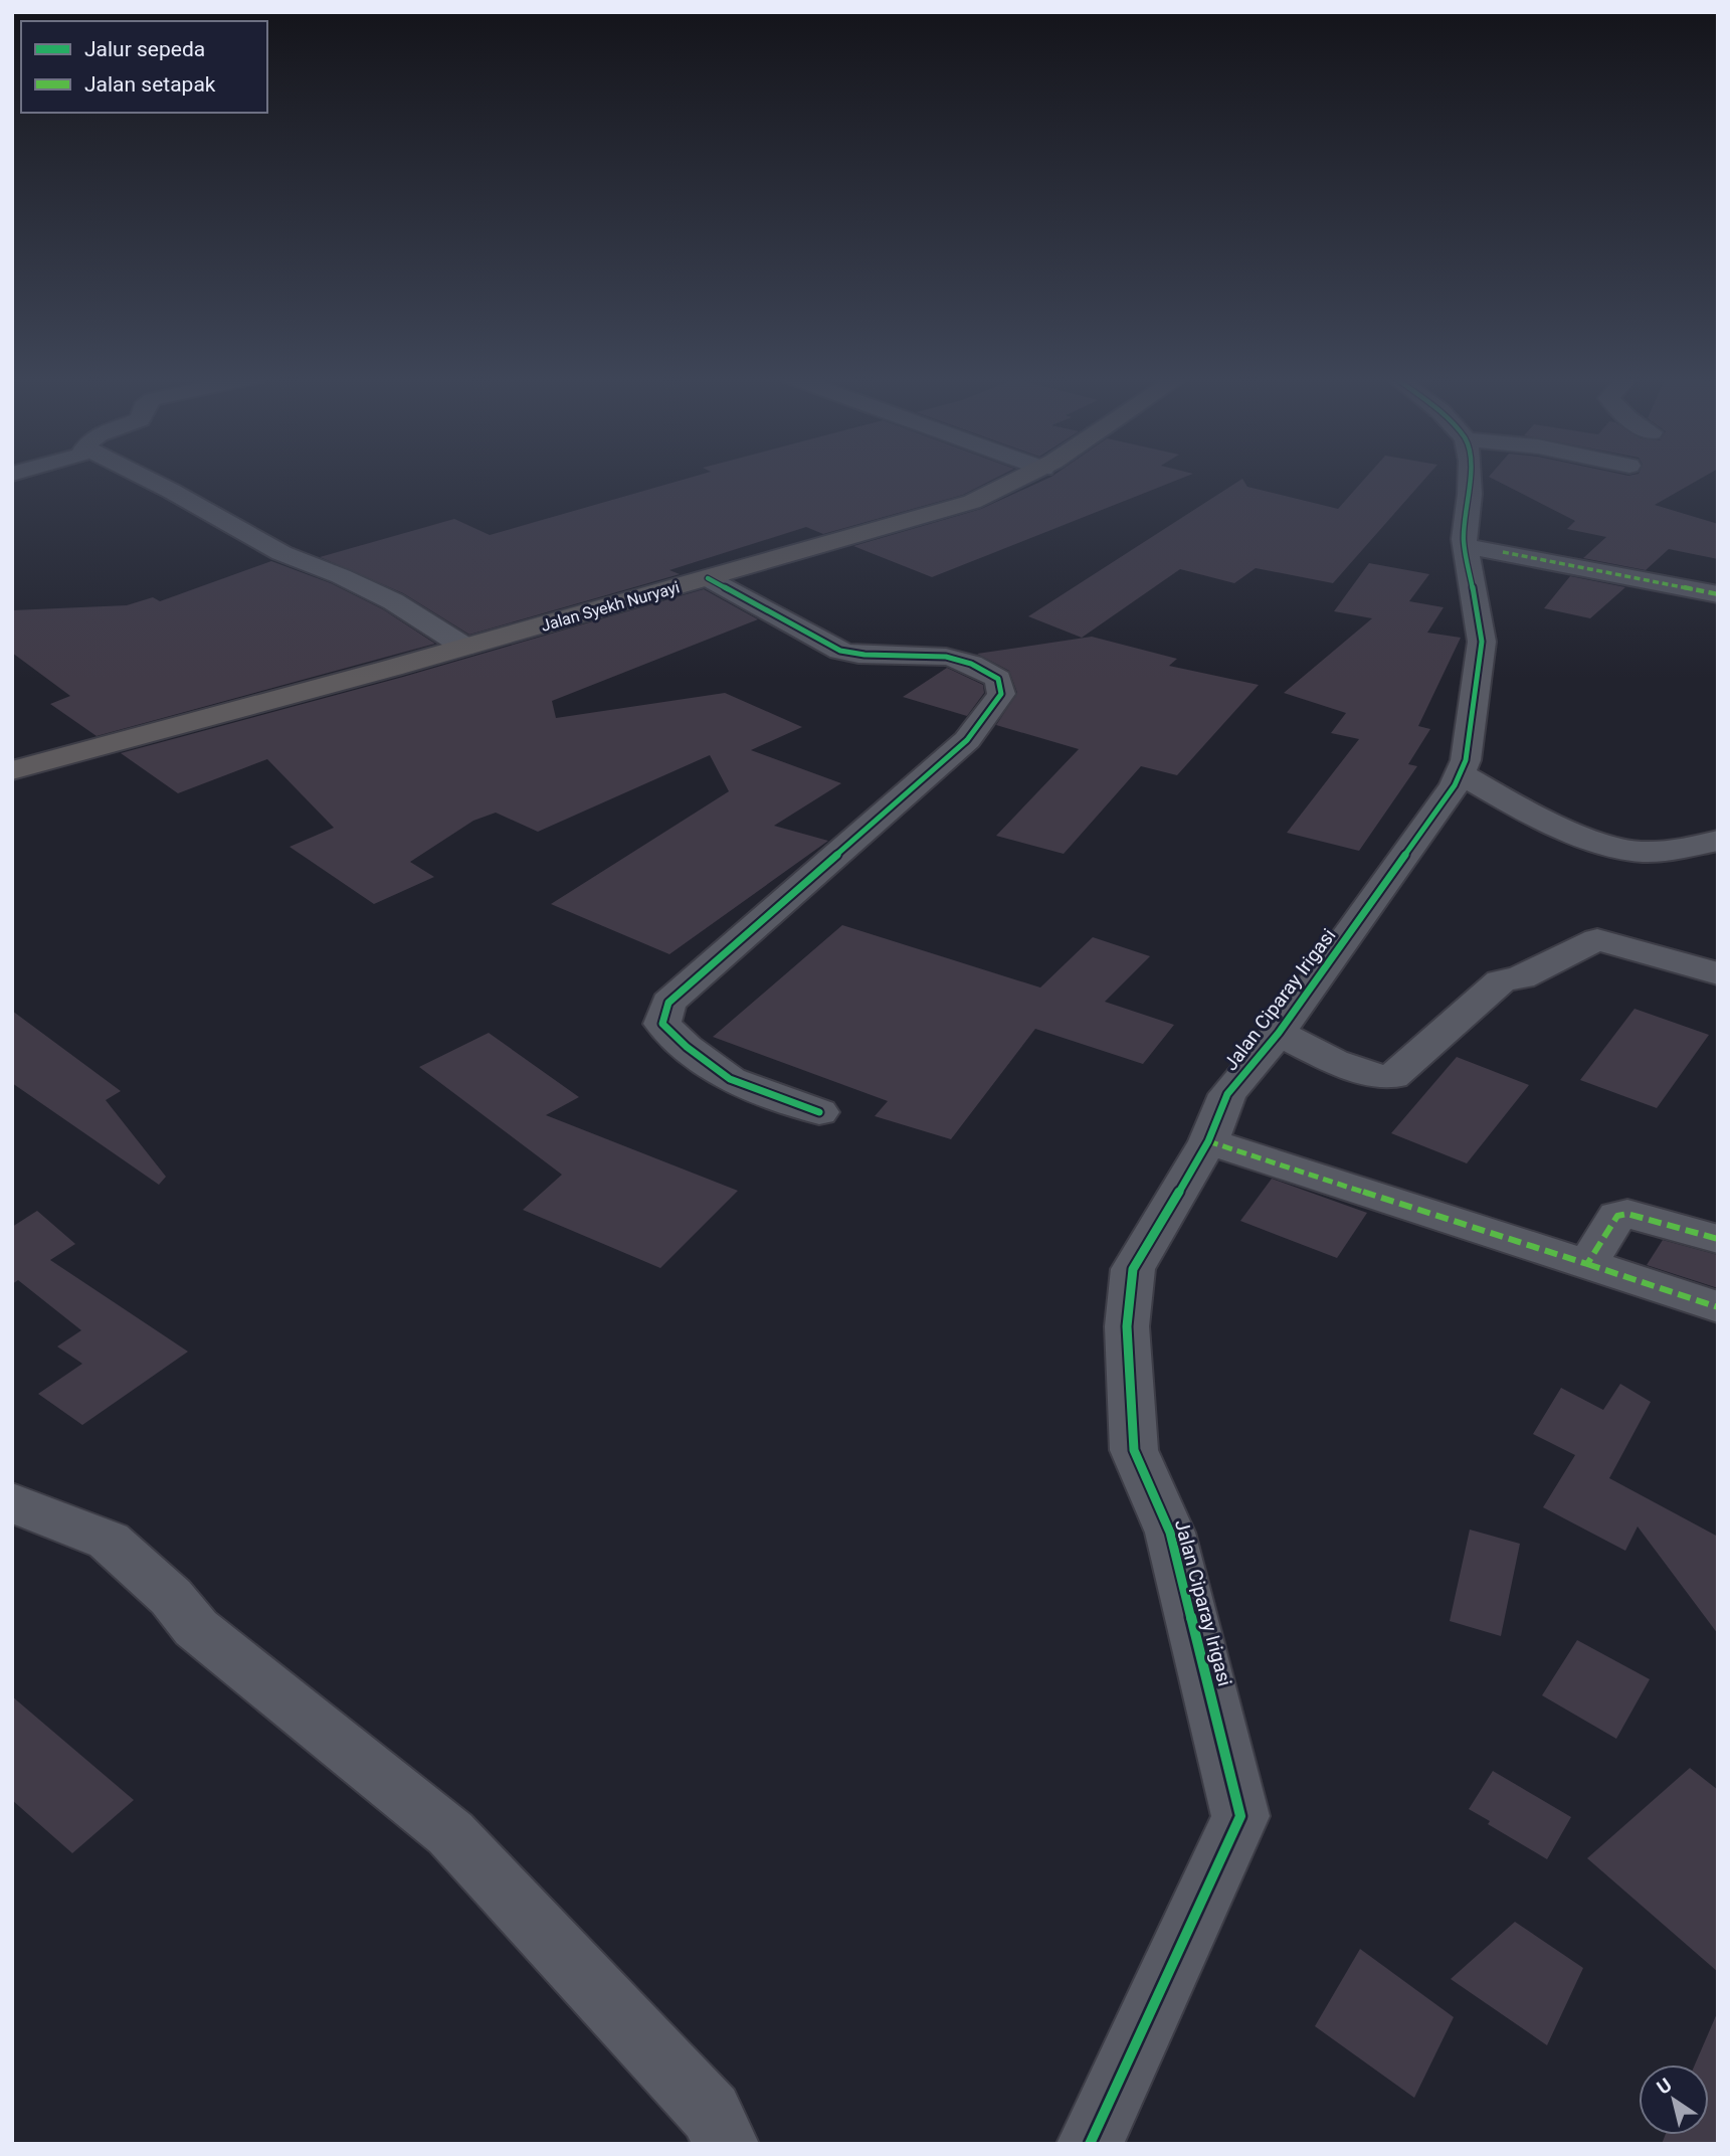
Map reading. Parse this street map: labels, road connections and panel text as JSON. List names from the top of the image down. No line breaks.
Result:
{"streets":{"main road":["Jalan Syekh Nuryayi"],"street":["Jalan Ciparay Irigasi"]},"legend":["Jalur sepeda","Jalan setapak"],"north":"top left"}
